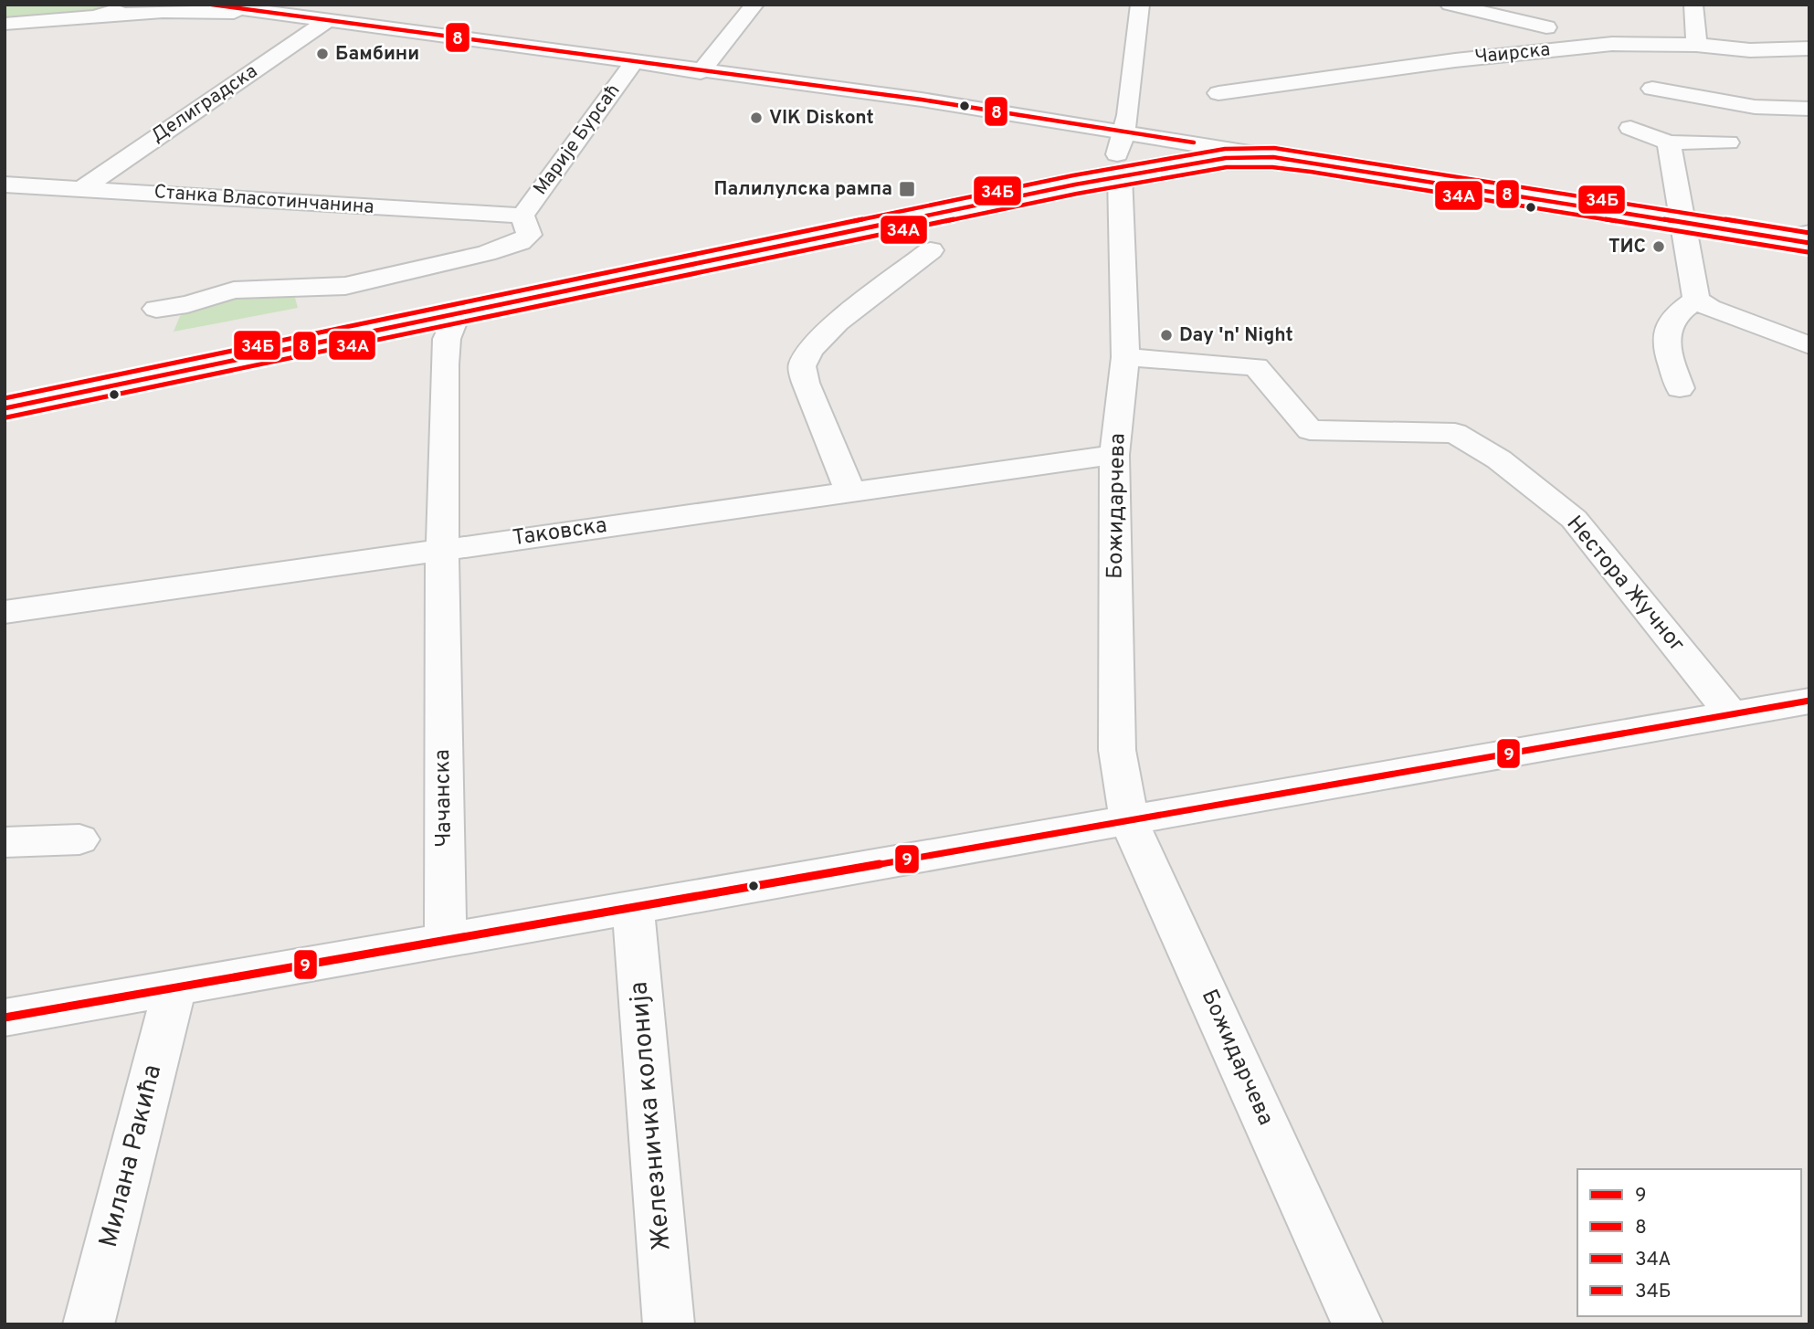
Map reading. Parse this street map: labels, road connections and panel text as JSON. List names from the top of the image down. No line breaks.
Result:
{"streets":{"street":["Чаирска","Делиградска","Марије Бурсаћ","Станка Власотинчанина","Божидарчева","Таковска","Нестора Жучног","Чачанска","Железничка колонија","Милана Ракића"]},"crossings":[["Делиградска","Станка Власотинчанина"],["Марије Бурсаћ","Станка Власотинчанина"],["Божидарчева","Таковска"],["Божидарчева","Нестора Жучног"],["Таковска","Чачанска"]],"places":{"other":["Бамбини","VIK Diskont","ТИС","Day 'n' Night"],"transit":["Палилулска рампа"]},"lines":["transit line 8","transit line 34Б","transit line 34А","transit line 9"],"legend":["9","8","34А","34Б"]}
